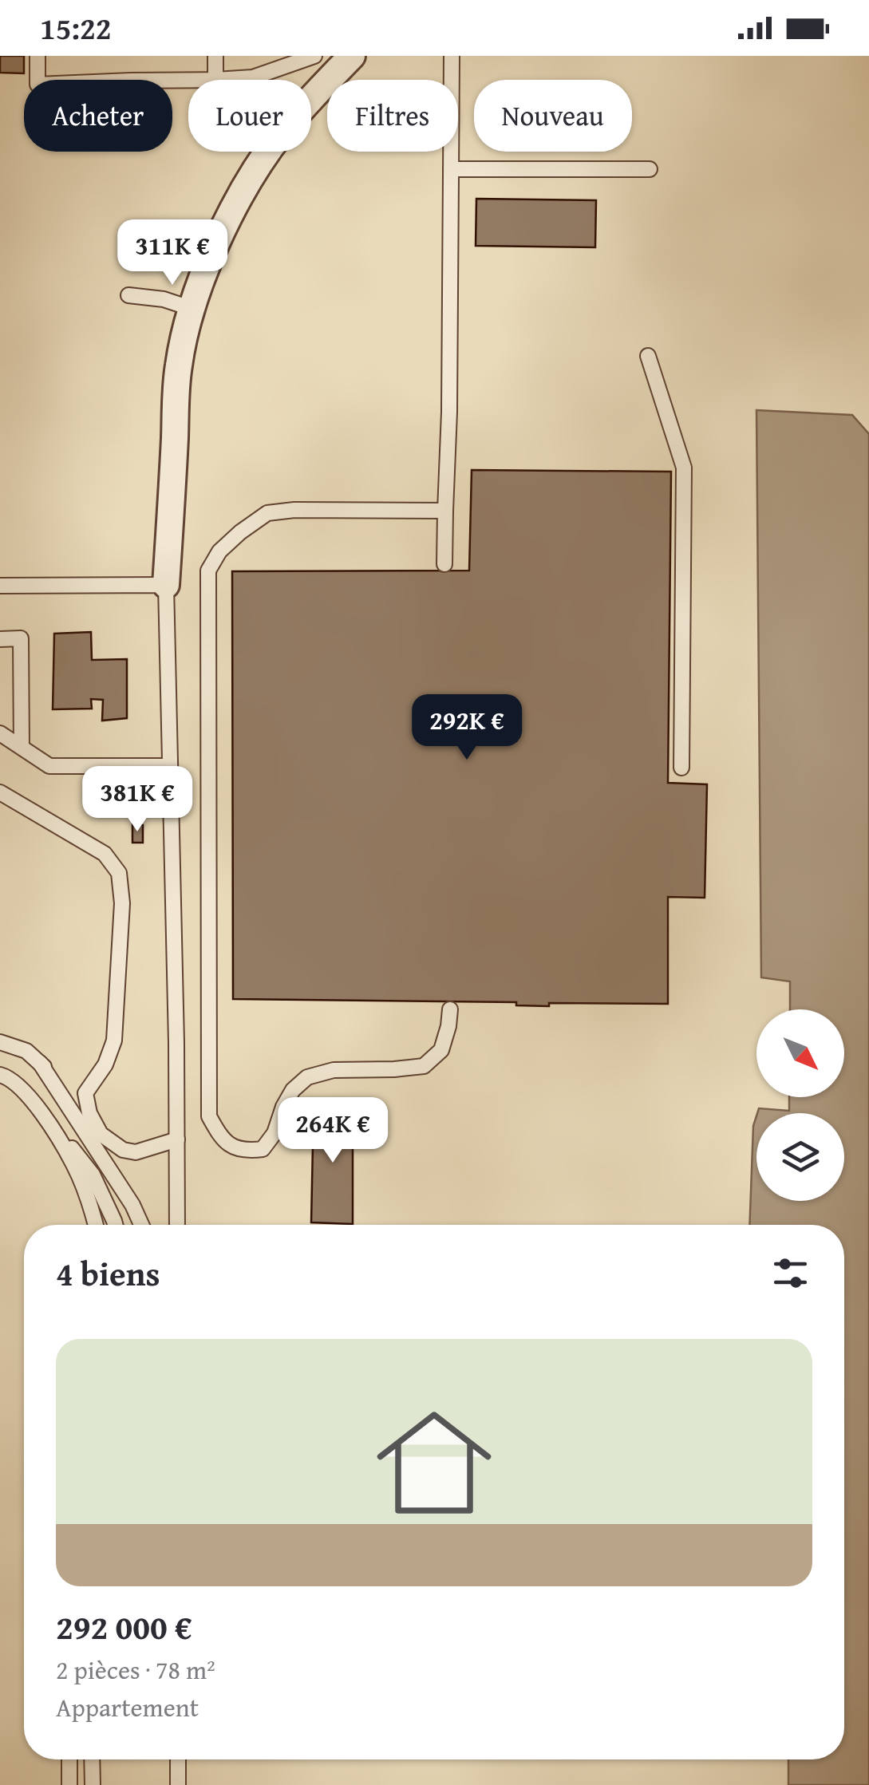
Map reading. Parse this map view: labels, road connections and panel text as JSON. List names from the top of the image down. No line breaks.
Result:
{"north":"bottom right","page":{"status":"15:22","chip":["Acheter","Louer","Filtres","Nouveau"],"price":["311K €","292K €","381K €","264K €"],"heading":"4 biens","list":[{"name":"292 000 €","note":"2 pièces · 78 m² · Appartement"}]}}
